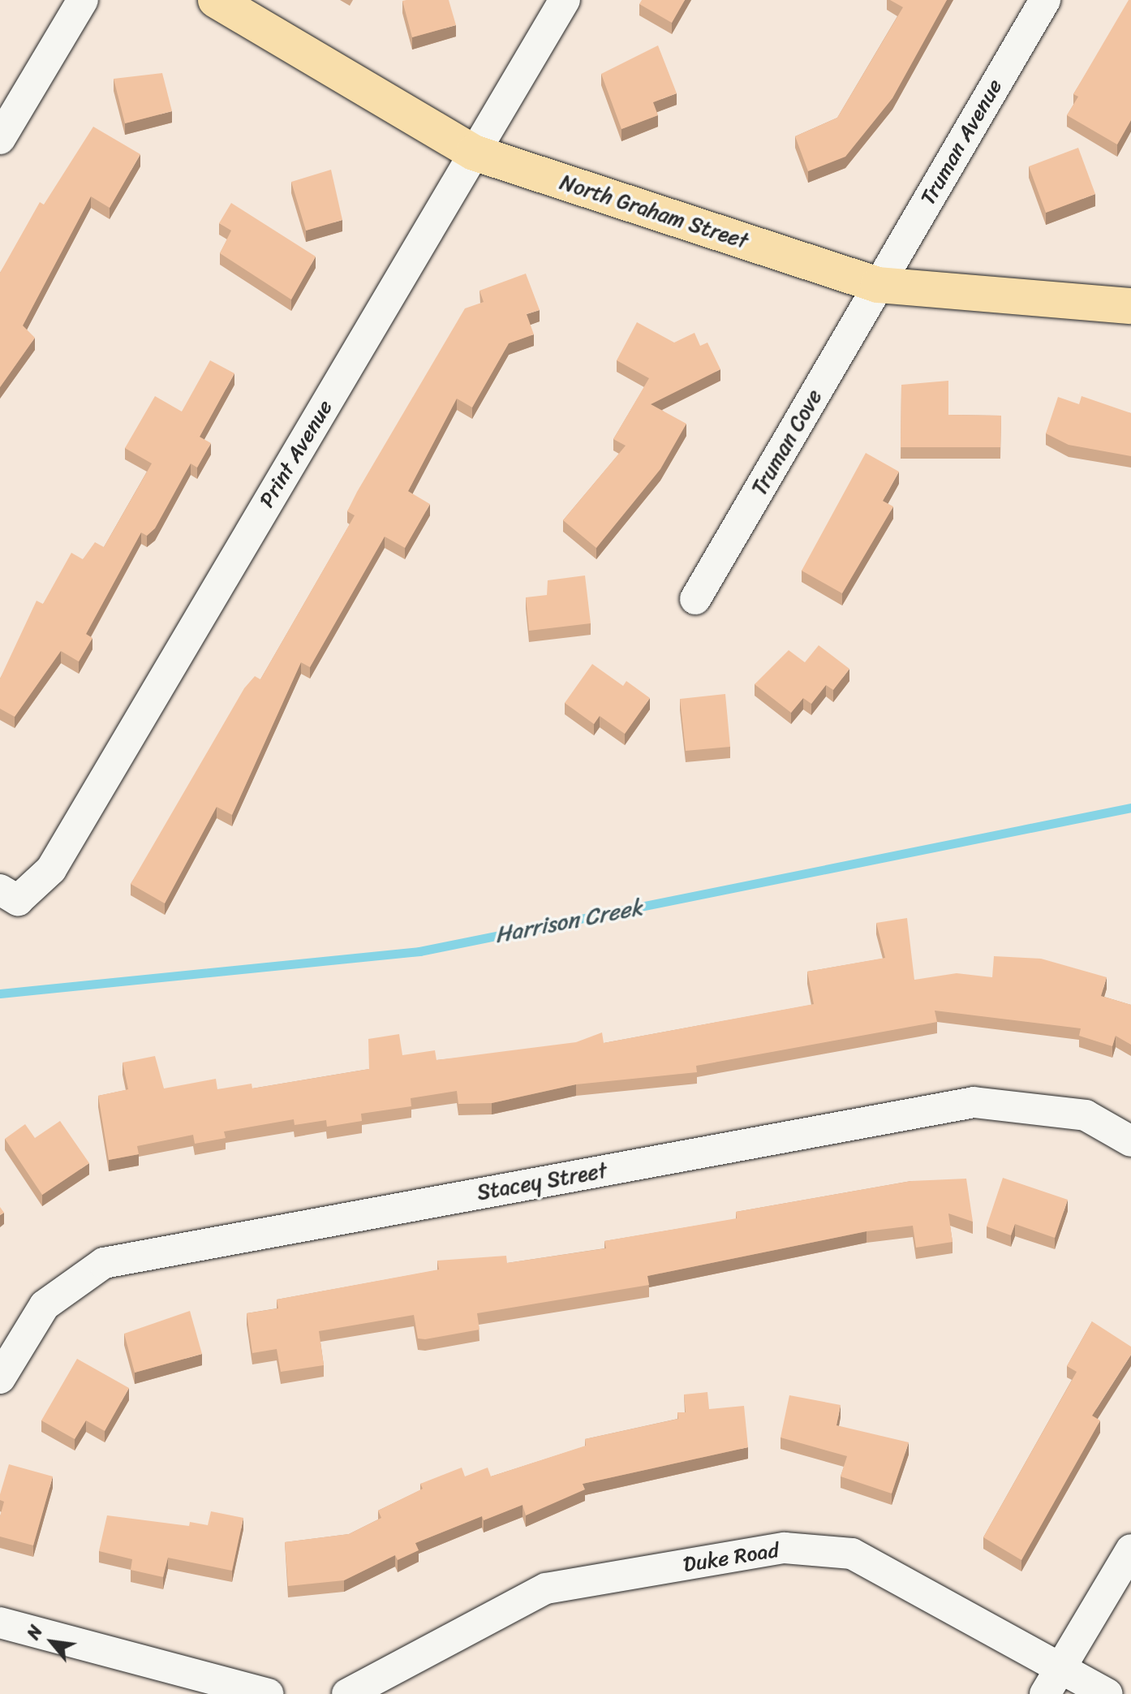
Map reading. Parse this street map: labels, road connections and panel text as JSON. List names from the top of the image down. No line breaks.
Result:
{"streets":{"main road":["North Graham Street"],"street":["Truman Avenue","Truman Cove","Print Avenue","Stacey Street","Duke Road"]},"crossings":[["Truman Avenue","North Graham Street"],["Truman Avenue","Truman Cove"],["North Graham Street","Truman Cove"],["North Graham Street","Print Avenue"]],"water":["Harrison Creek"],"north":"top left"}
